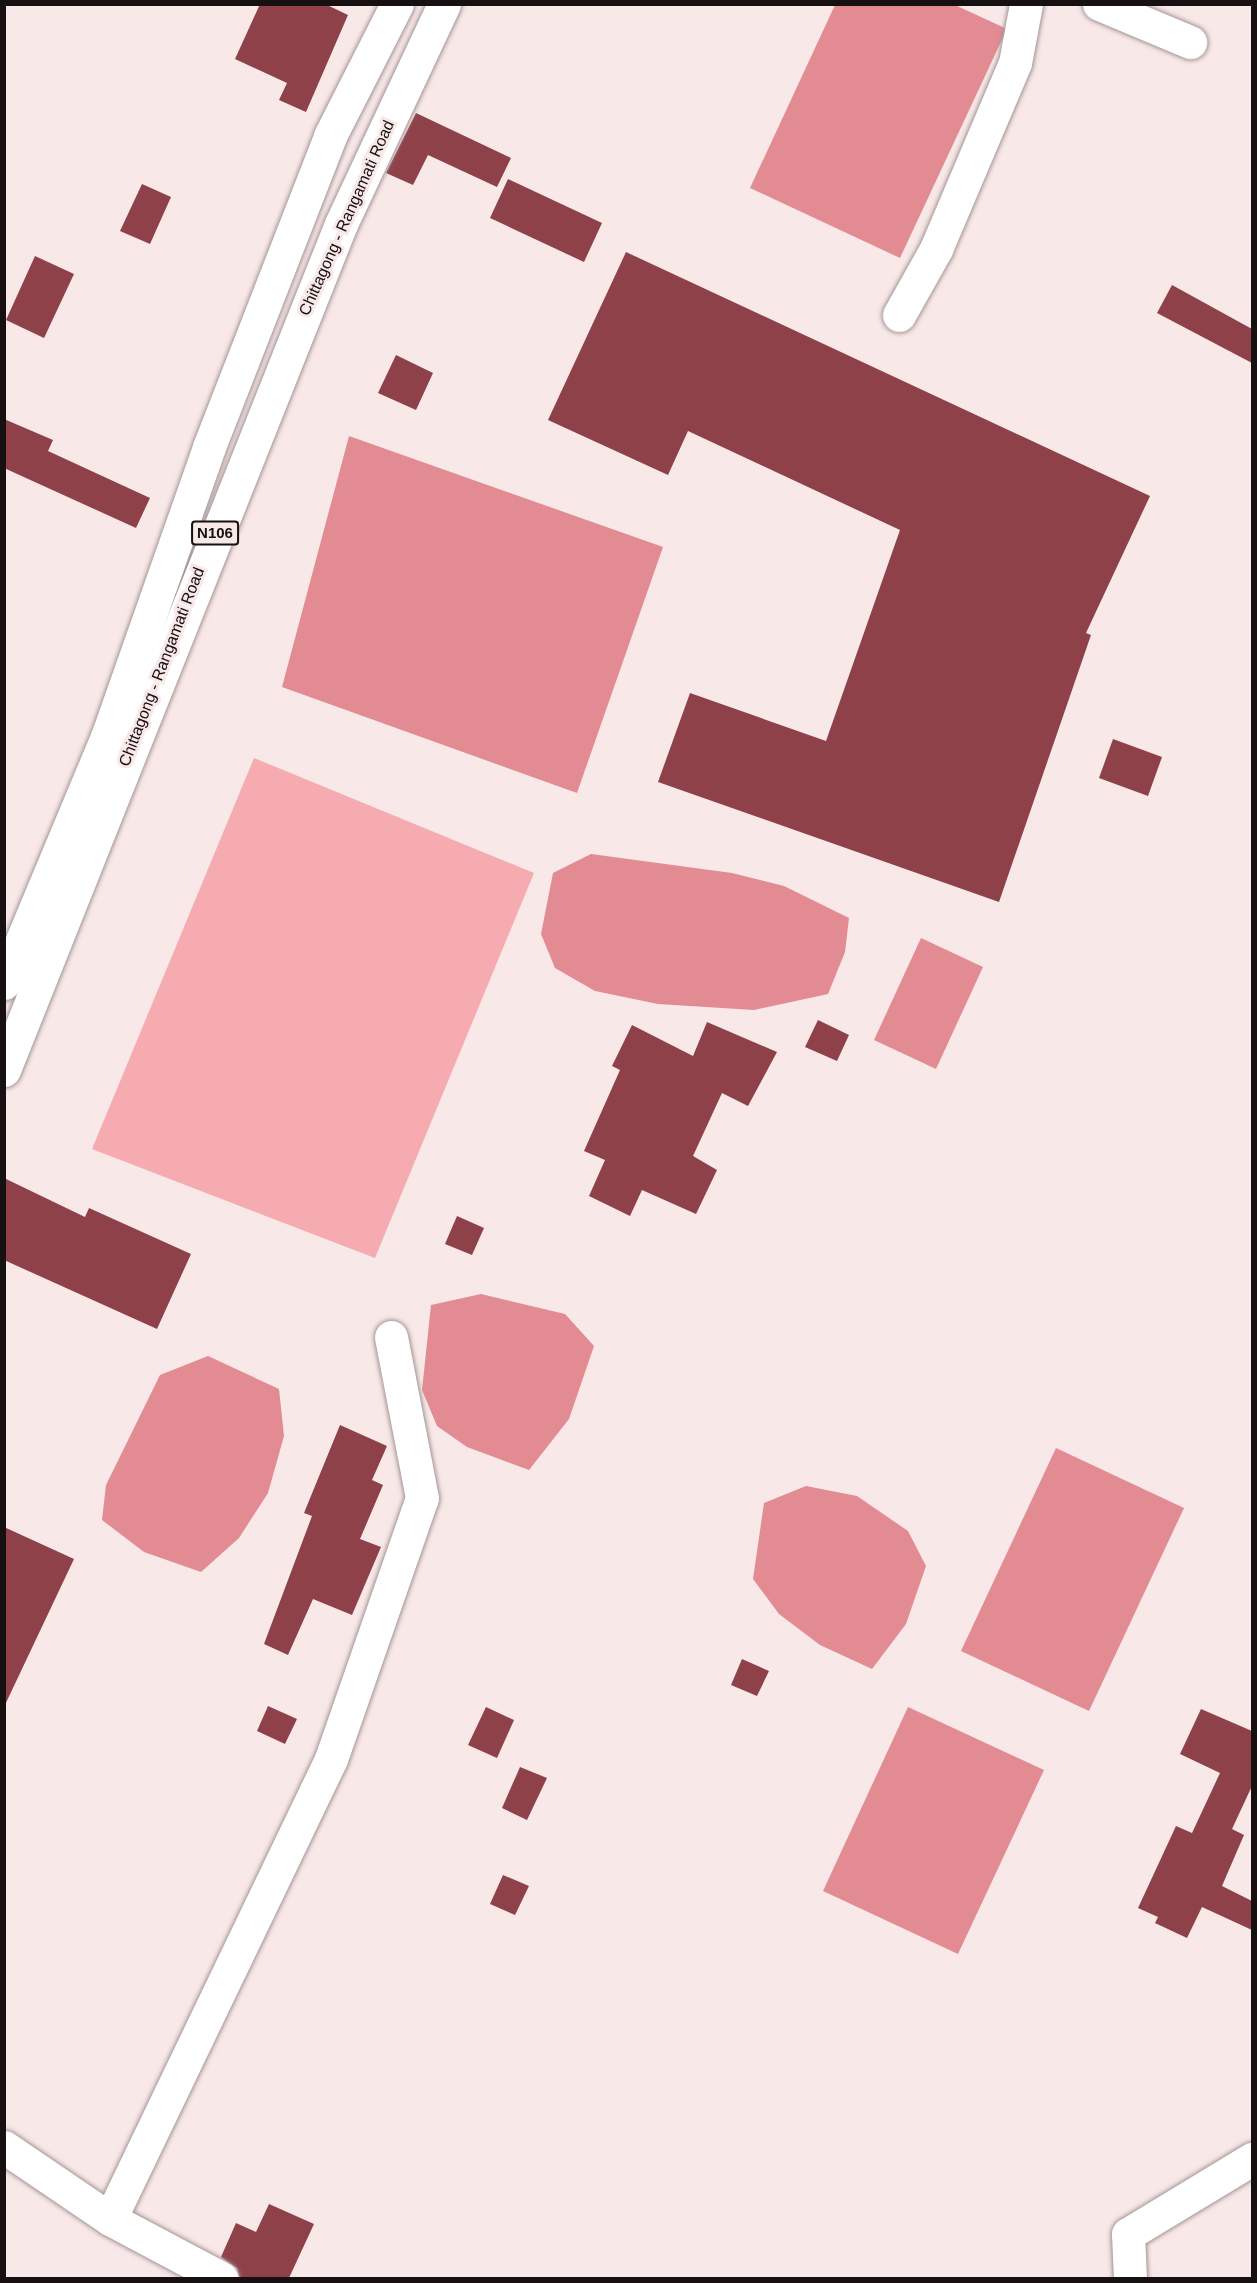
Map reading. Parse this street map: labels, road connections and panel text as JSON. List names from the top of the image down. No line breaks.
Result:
{"streets":{"main road":["Chittagong - Rangamati Road","N106"]}}
